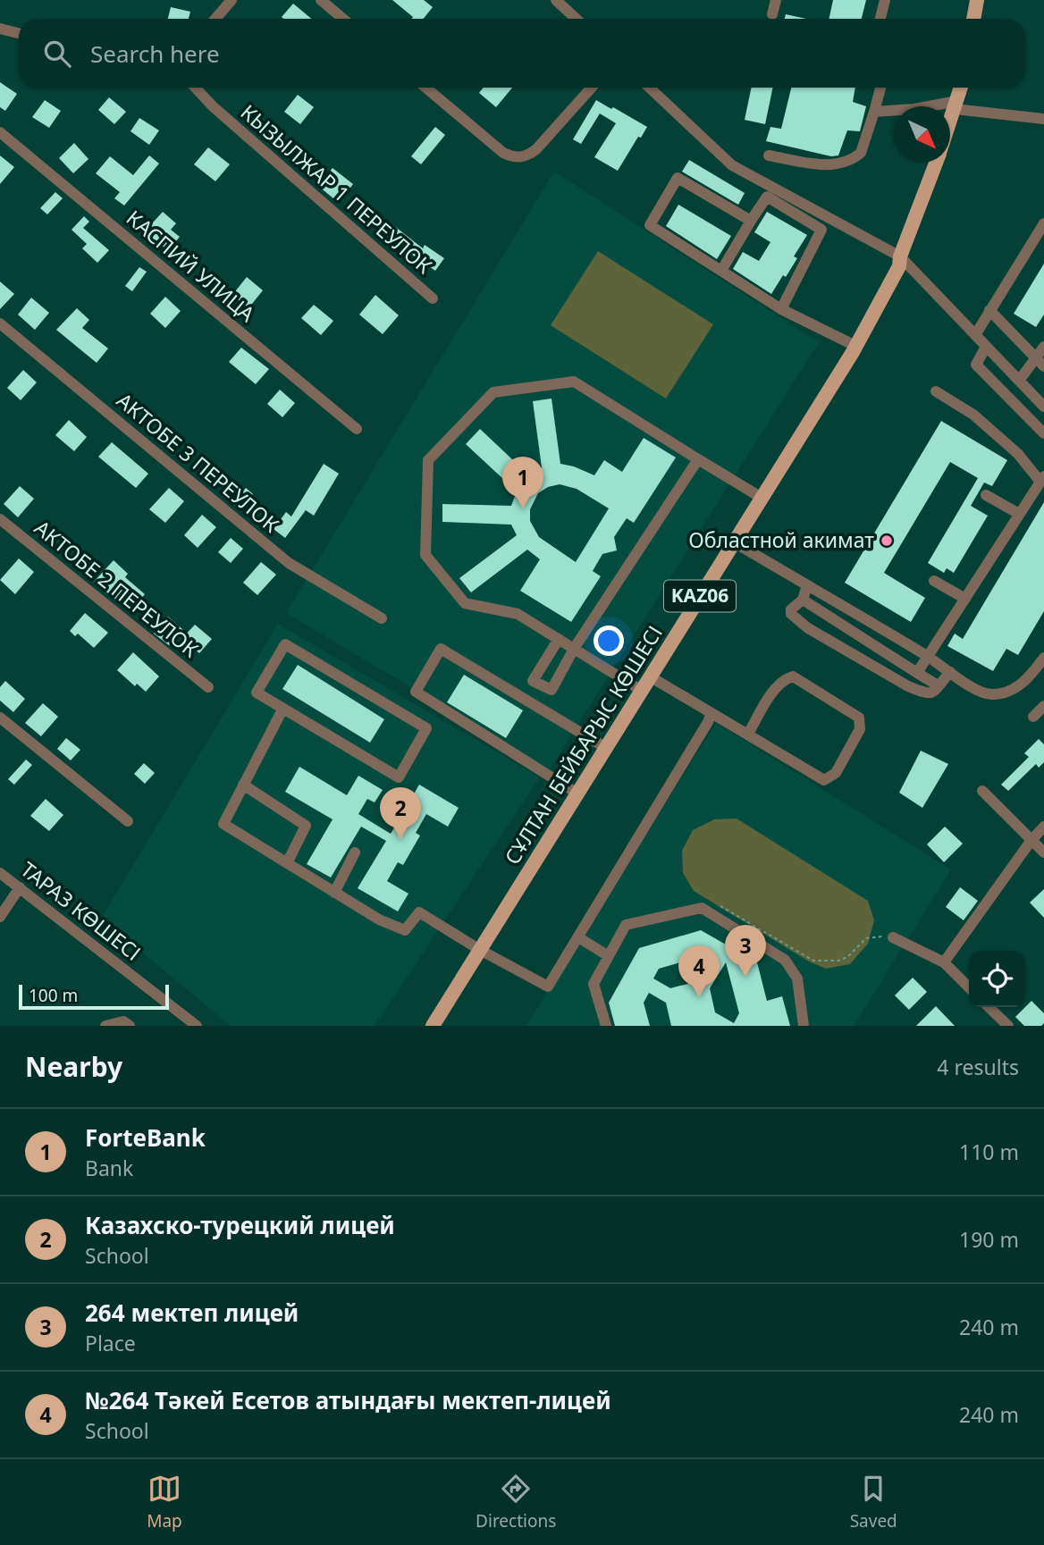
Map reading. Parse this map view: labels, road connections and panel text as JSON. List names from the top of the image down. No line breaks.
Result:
{"streets":{"main road":["KAZ06","СҰЛТАН БЕЙБАРЫС КӨШЕСІ"],"street":["КЫЗЫЛЖАР 1 ПЕРЕУЛОК","КАСПИЙ УЛИЦА","АКТОБЕ 3 ПЕРЕУЛОК","АКТОБЕ 2 ПЕРЕУЛОК","ТАРАЗ КӨШЕСІ"]},"places":["Областной акимат"],"scale_bar":"100 m","north":"bottom right","page":{"search":"Search here","pins":["1","2","3","4"],"scale":"100 m","heading":["Nearby","4 results"],"list":[{"mark":"1","name":"ForteBank","note":"Bank","value":"110 m"},{"mark":"2","name":"Казахско-турецкий лицей","note":"School","value":"190 m"},{"mark":"3","name":"264 мектеп лицей","note":"Place","value":"240 m"},{"mark":"4","name":"№264 Тәкей Есетов атындағы мектеп-лицей","note":"School","value":"240 m"}],"nav":["Map","Directions","Saved"]}}
